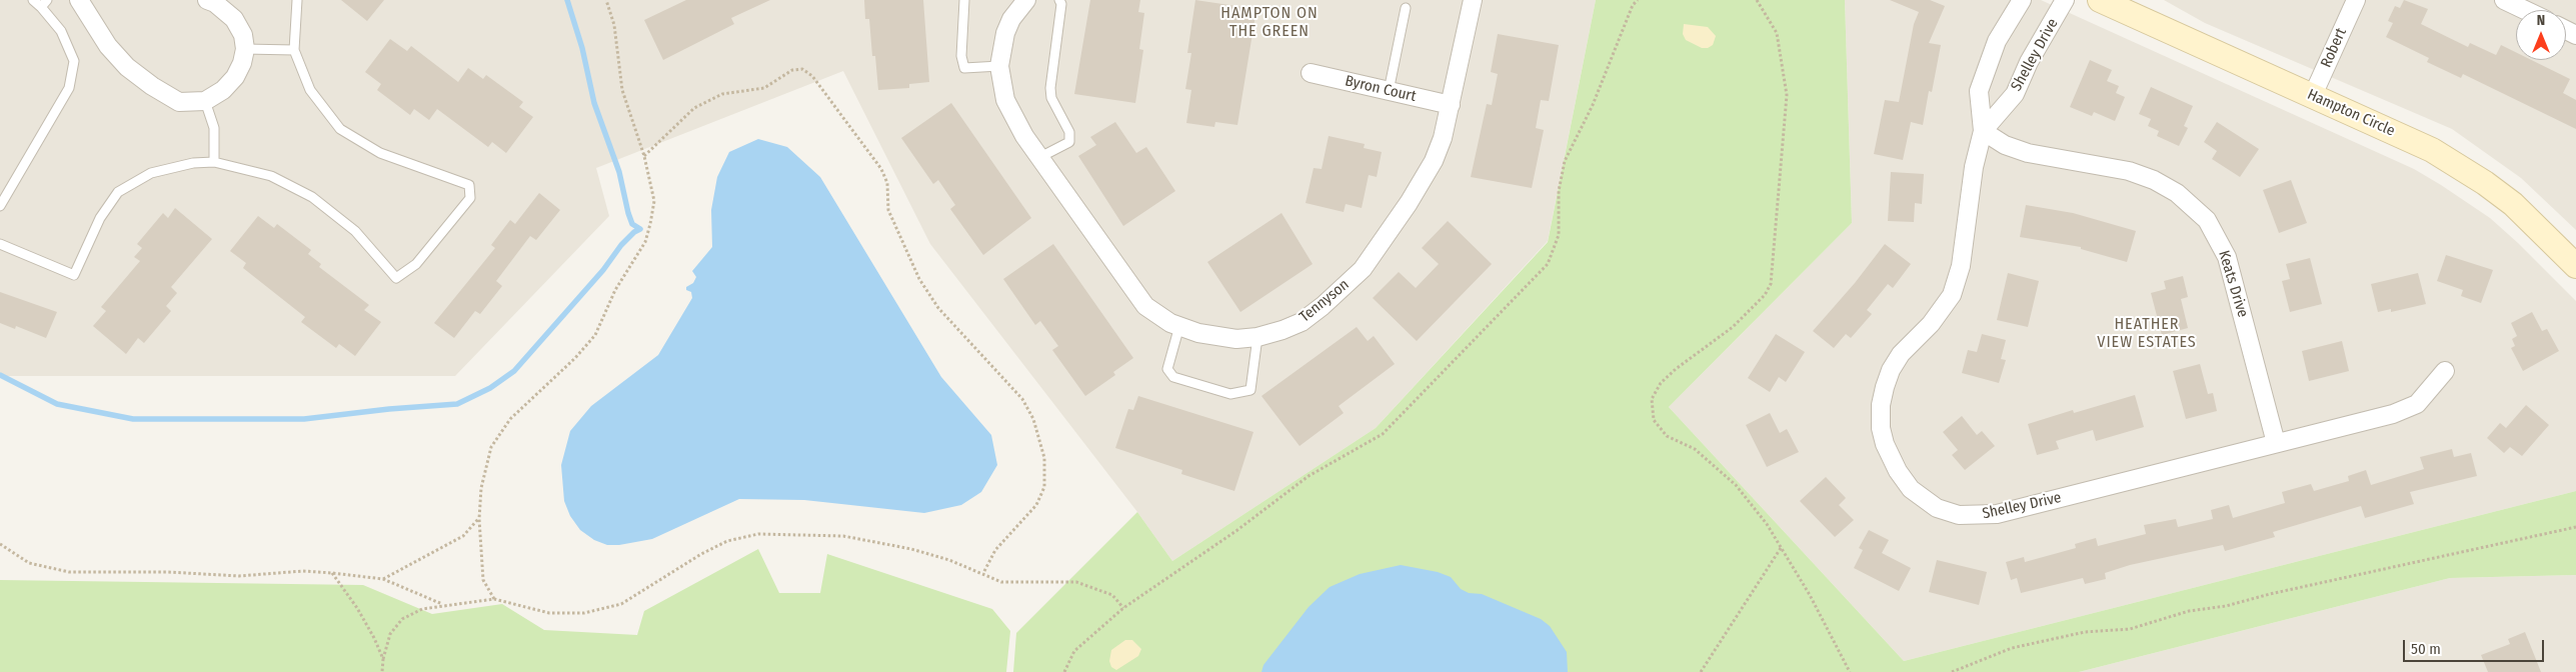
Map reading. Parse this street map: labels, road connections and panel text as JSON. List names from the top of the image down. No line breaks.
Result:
{"streets":{"street":["Robert","Shelley Drive","Byron Court","Hampton Circle","Keats Drive","Tennyson"]},"crossings":[["Robert","Hampton Circle"],["Shelley Drive","Keats Drive"],["Byron Court","Tennyson"]],"districts":["HAMPTON ON THE GREEN","HEATHER VIEW ESTATES"],"scale_bar":"50 m","north":"top"}
